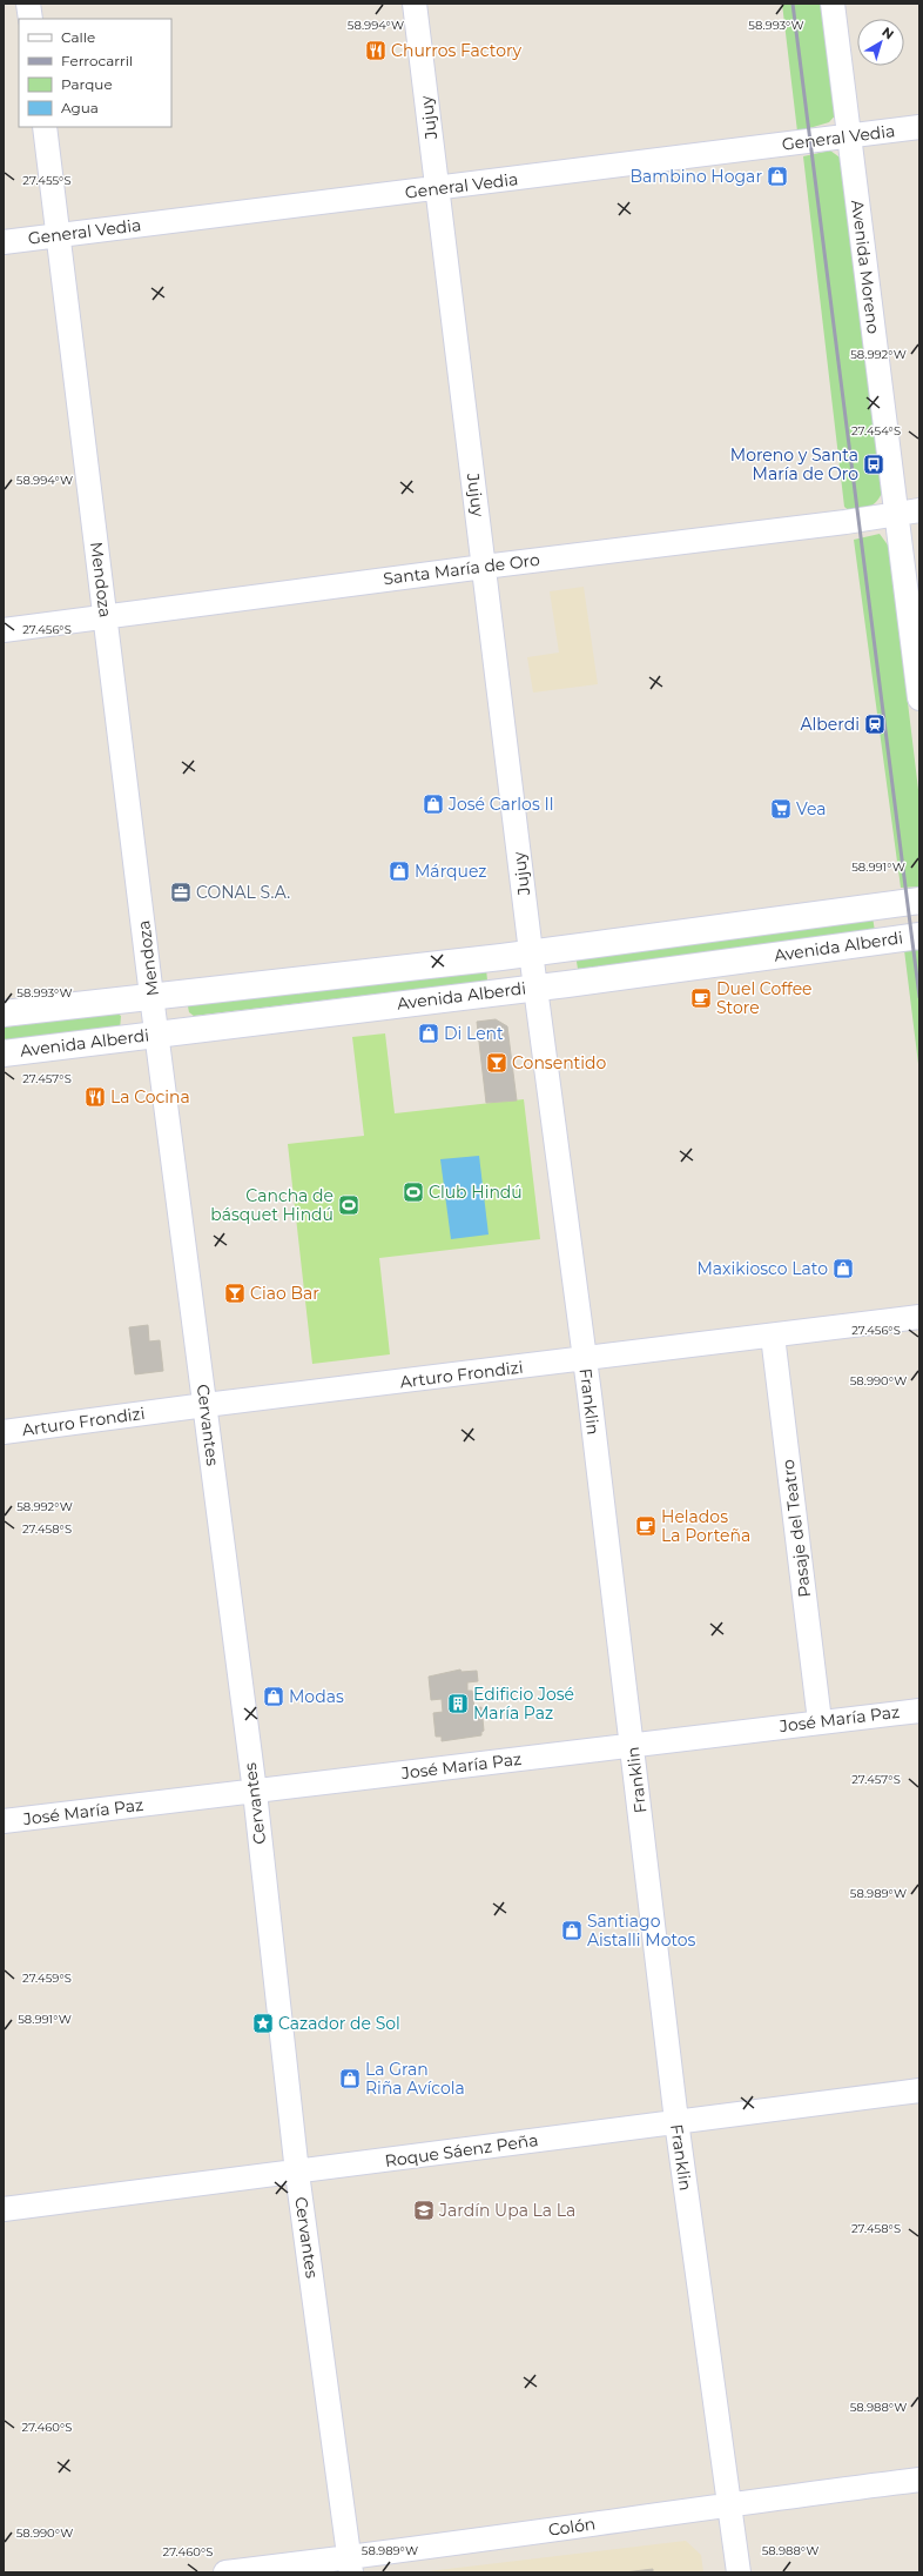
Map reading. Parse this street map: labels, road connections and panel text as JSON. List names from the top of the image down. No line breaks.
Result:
{"streets":{"main road":["Avenida Alberdi"],"street":["Jujuy","General Vedia","Avenida Moreno","Santa María de Oro","Mendoza","Arturo Frondizi","Franklin","Cervantes","Pasaje del Teatro","José María Paz","Roque Sáenz Peña","Colón"]},"crossings":[["Jujuy","General Vedia"],["Jujuy","Santa María de Oro"],["Jujuy","Avenida Alberdi"],["Jujuy","Franklin"],["General Vedia","Avenida Moreno"],["General Vedia","Mendoza"],["Avenida Moreno","Santa María de Oro"],["Santa María de Oro","Mendoza"],["Mendoza","Avenida Alberdi"],["Mendoza","Cervantes"],["Avenida Alberdi","Franklin"],["Avenida Alberdi","Cervantes"],["Arturo Frondizi","Franklin"],["Arturo Frondizi","Cervantes"],["Arturo Frondizi","Pasaje del Teatro"],["Franklin","José María Paz"],["Franklin","Roque Sáenz Peña"],["Franklin","Colón"],["Cervantes","José María Paz"],["Cervantes","Roque Sáenz Peña"],["Cervantes","Colón"],["Pasaje del Teatro","José María Paz"]],"places":{"restaurant":["Churros Factory","La Cocina"],"shop":["Bambino Hogar","José Carlos II","Márquez","Di Lent","Maxikiosco Lato","Modas","Santiago Aistalli Motos","La Gran Riña Avícola"],"bus stop":["Moreno y Santa María de Oro"],"station":["Alberdi"],"supermarket":["Vea"],"office":["CONAL S.A."],"cafe":["Duel Coffee Store","Helados La Porteña"],"bar":["Consentido","Ciao Bar"],"sports":["Club Hindú","Cancha de básquet Hindú"],"building":["Edificio José María Paz"],"place":["Cazador de Sol"],"school or university":["Jardín Upa La La"]},"legend":["Calle","Ferrocarril","Parque","Agua"],"north":"top right","coordinates":["58.994°W","58.993°W","27.455°S","58.992°W","27.454°S","27.456°S","58.991°W","27.457°S","58.990°W","27.458°S","58.989°W","27.459°S","58.988°W","27.460°S"]}
